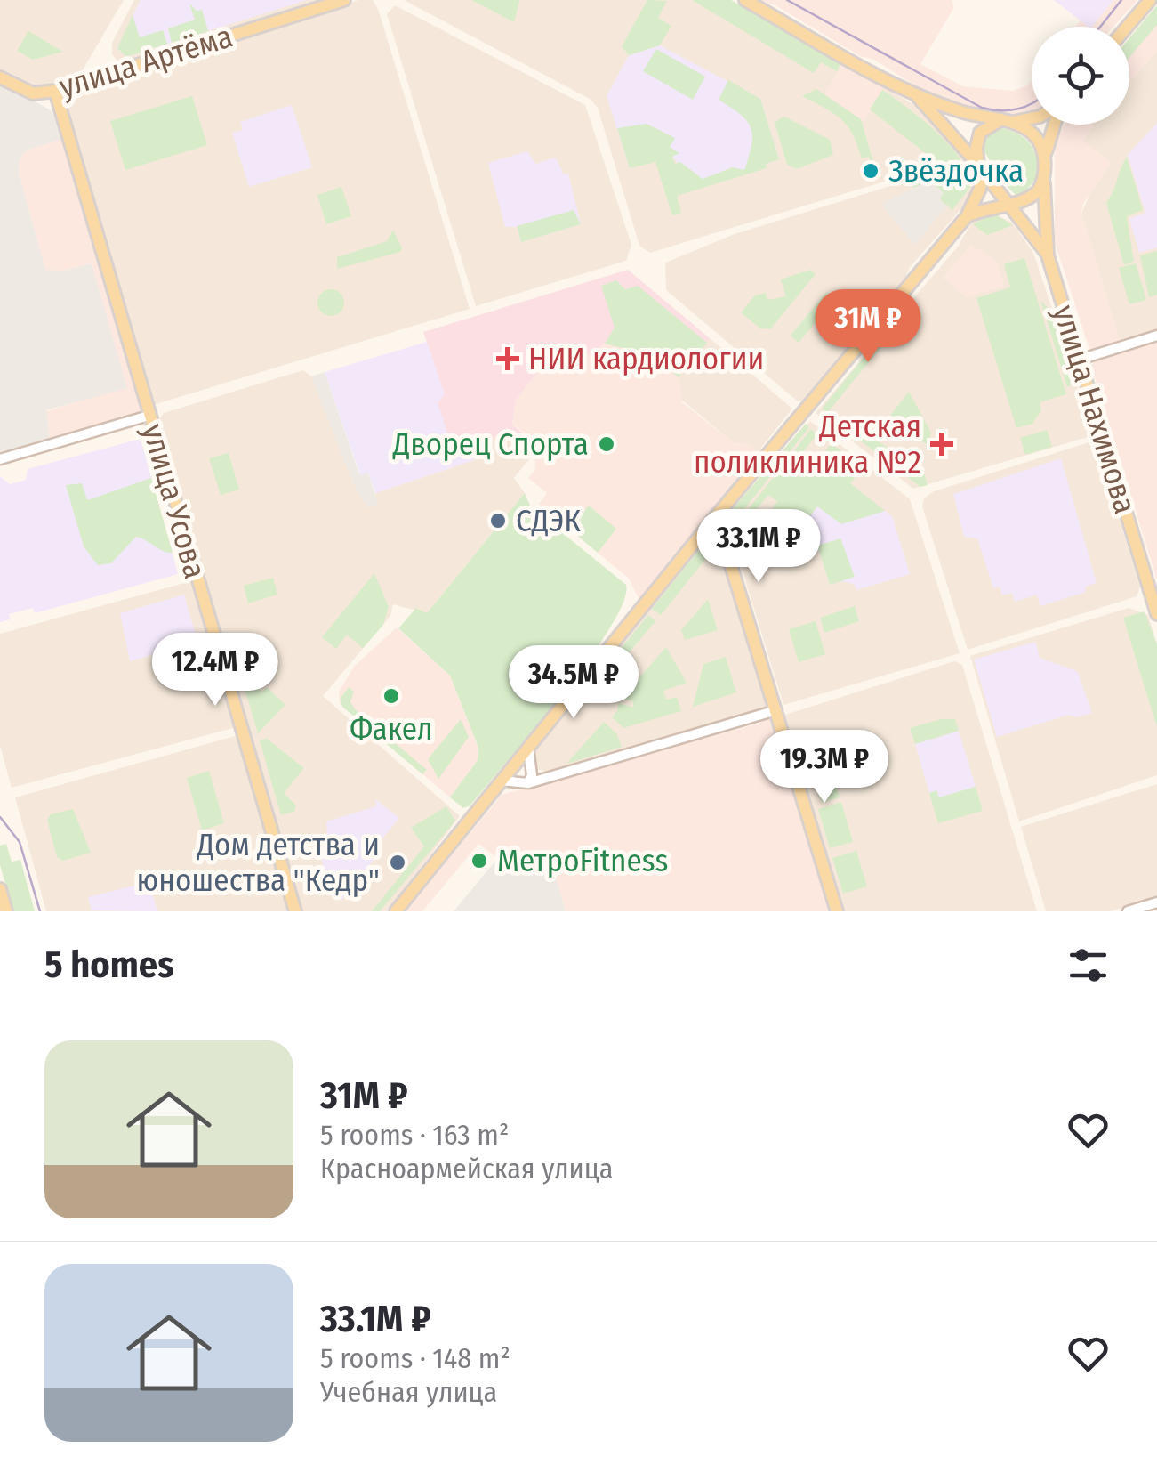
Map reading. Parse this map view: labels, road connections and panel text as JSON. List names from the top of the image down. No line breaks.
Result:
{"streets":{"main road":["улица Артёма","улица Нахимова","улица Усова"]},"crossings":[["улица Артёма","улица Усова"]],"places":{"other":["Звёздочка","Дворец Спорта","СДЭК","Факел","МетроFitness","Дом детства и юношества \"Кедр\""],"health":["НИИ кардиологии","Детская поликлиника №2"]},"page":{"price":["31M ₽","33.1M ₽","12.4M ₽","34.5M ₽","19.3M ₽"],"heading":"5 homes","list":[{"name":"31M ₽","note":"5 rooms · 163 m² · Красноармейская улица"},{"name":"33.1M ₽","note":"5 rooms · 148 m² · Учебная улица"}]}}
